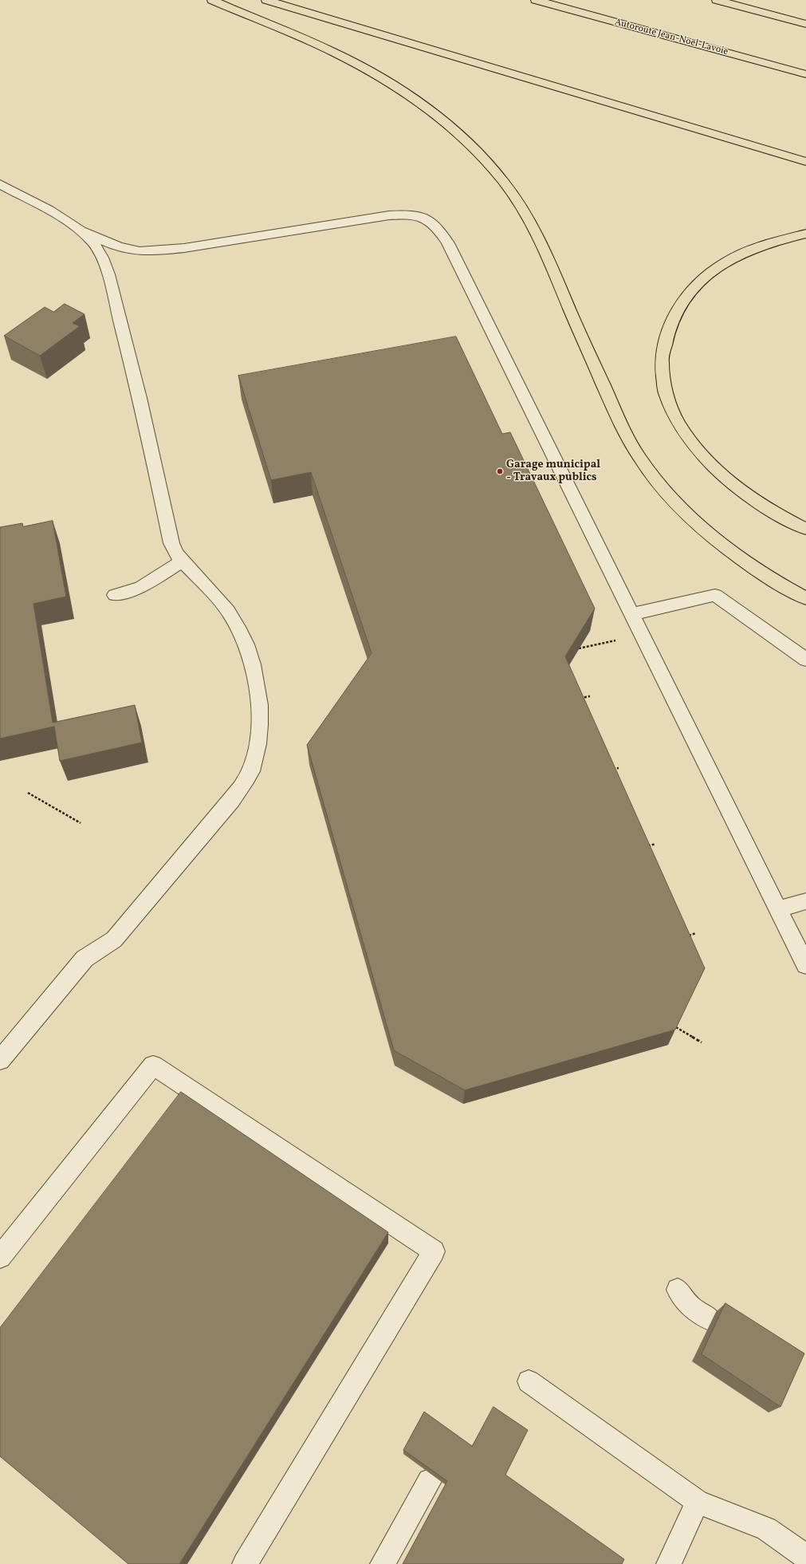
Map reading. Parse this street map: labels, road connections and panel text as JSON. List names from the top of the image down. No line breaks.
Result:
{"streets":{"main road":["Autoroute Jean-Noël-Lavoie"]},"places":["Garage municipal - Travaux publics"]}
